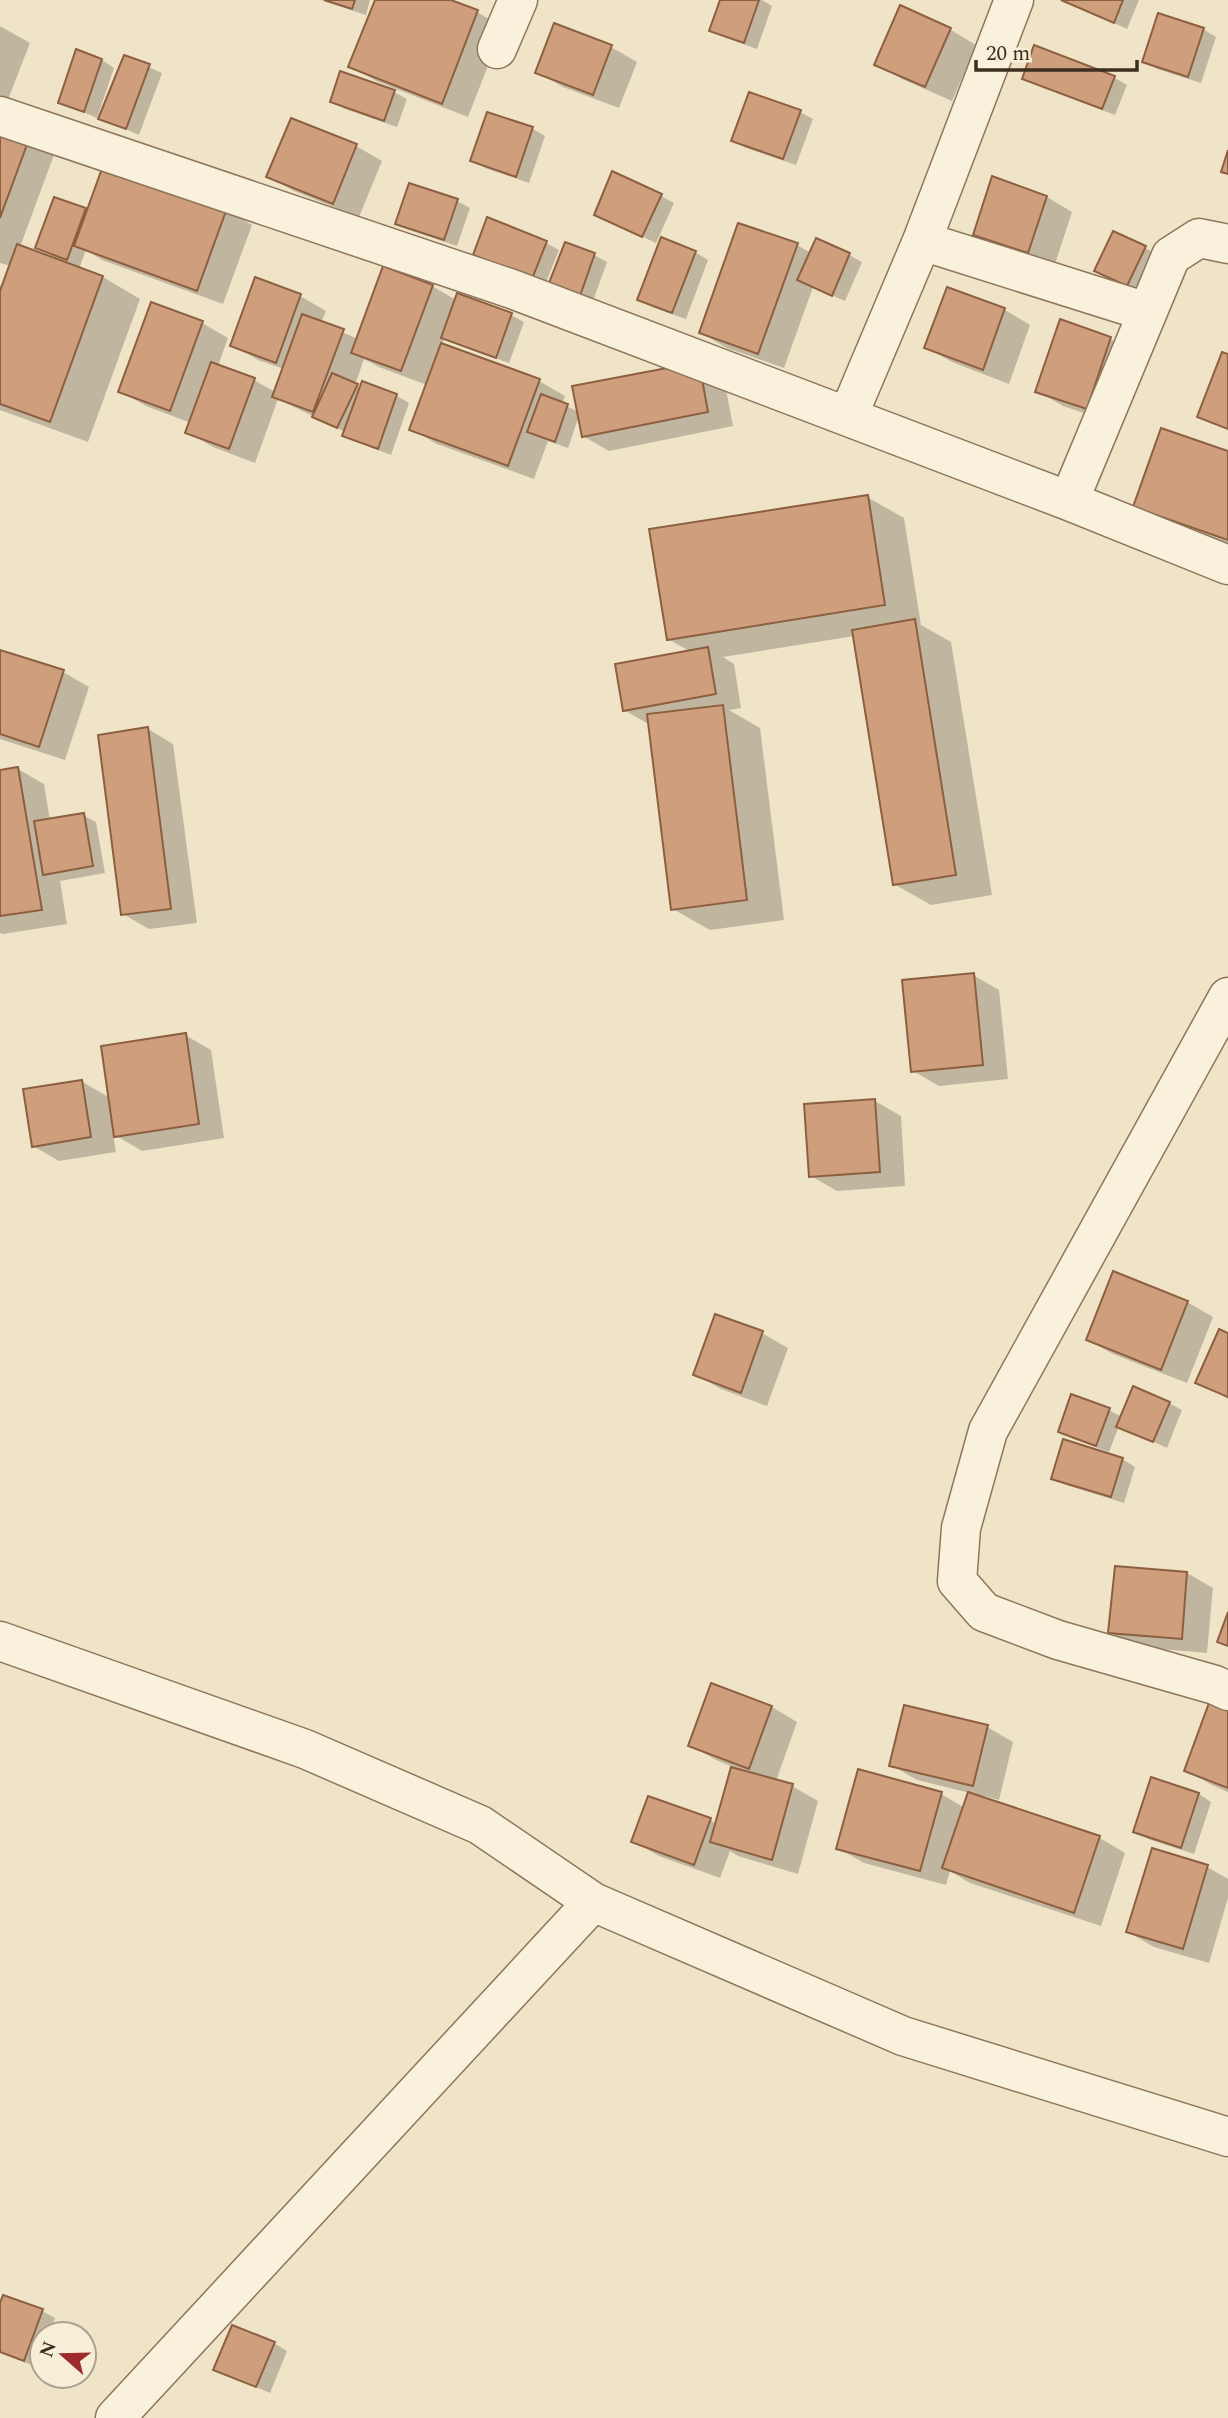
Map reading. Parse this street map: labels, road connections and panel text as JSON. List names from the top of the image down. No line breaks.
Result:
{"scale_bar":"20 m","north":"left"}
